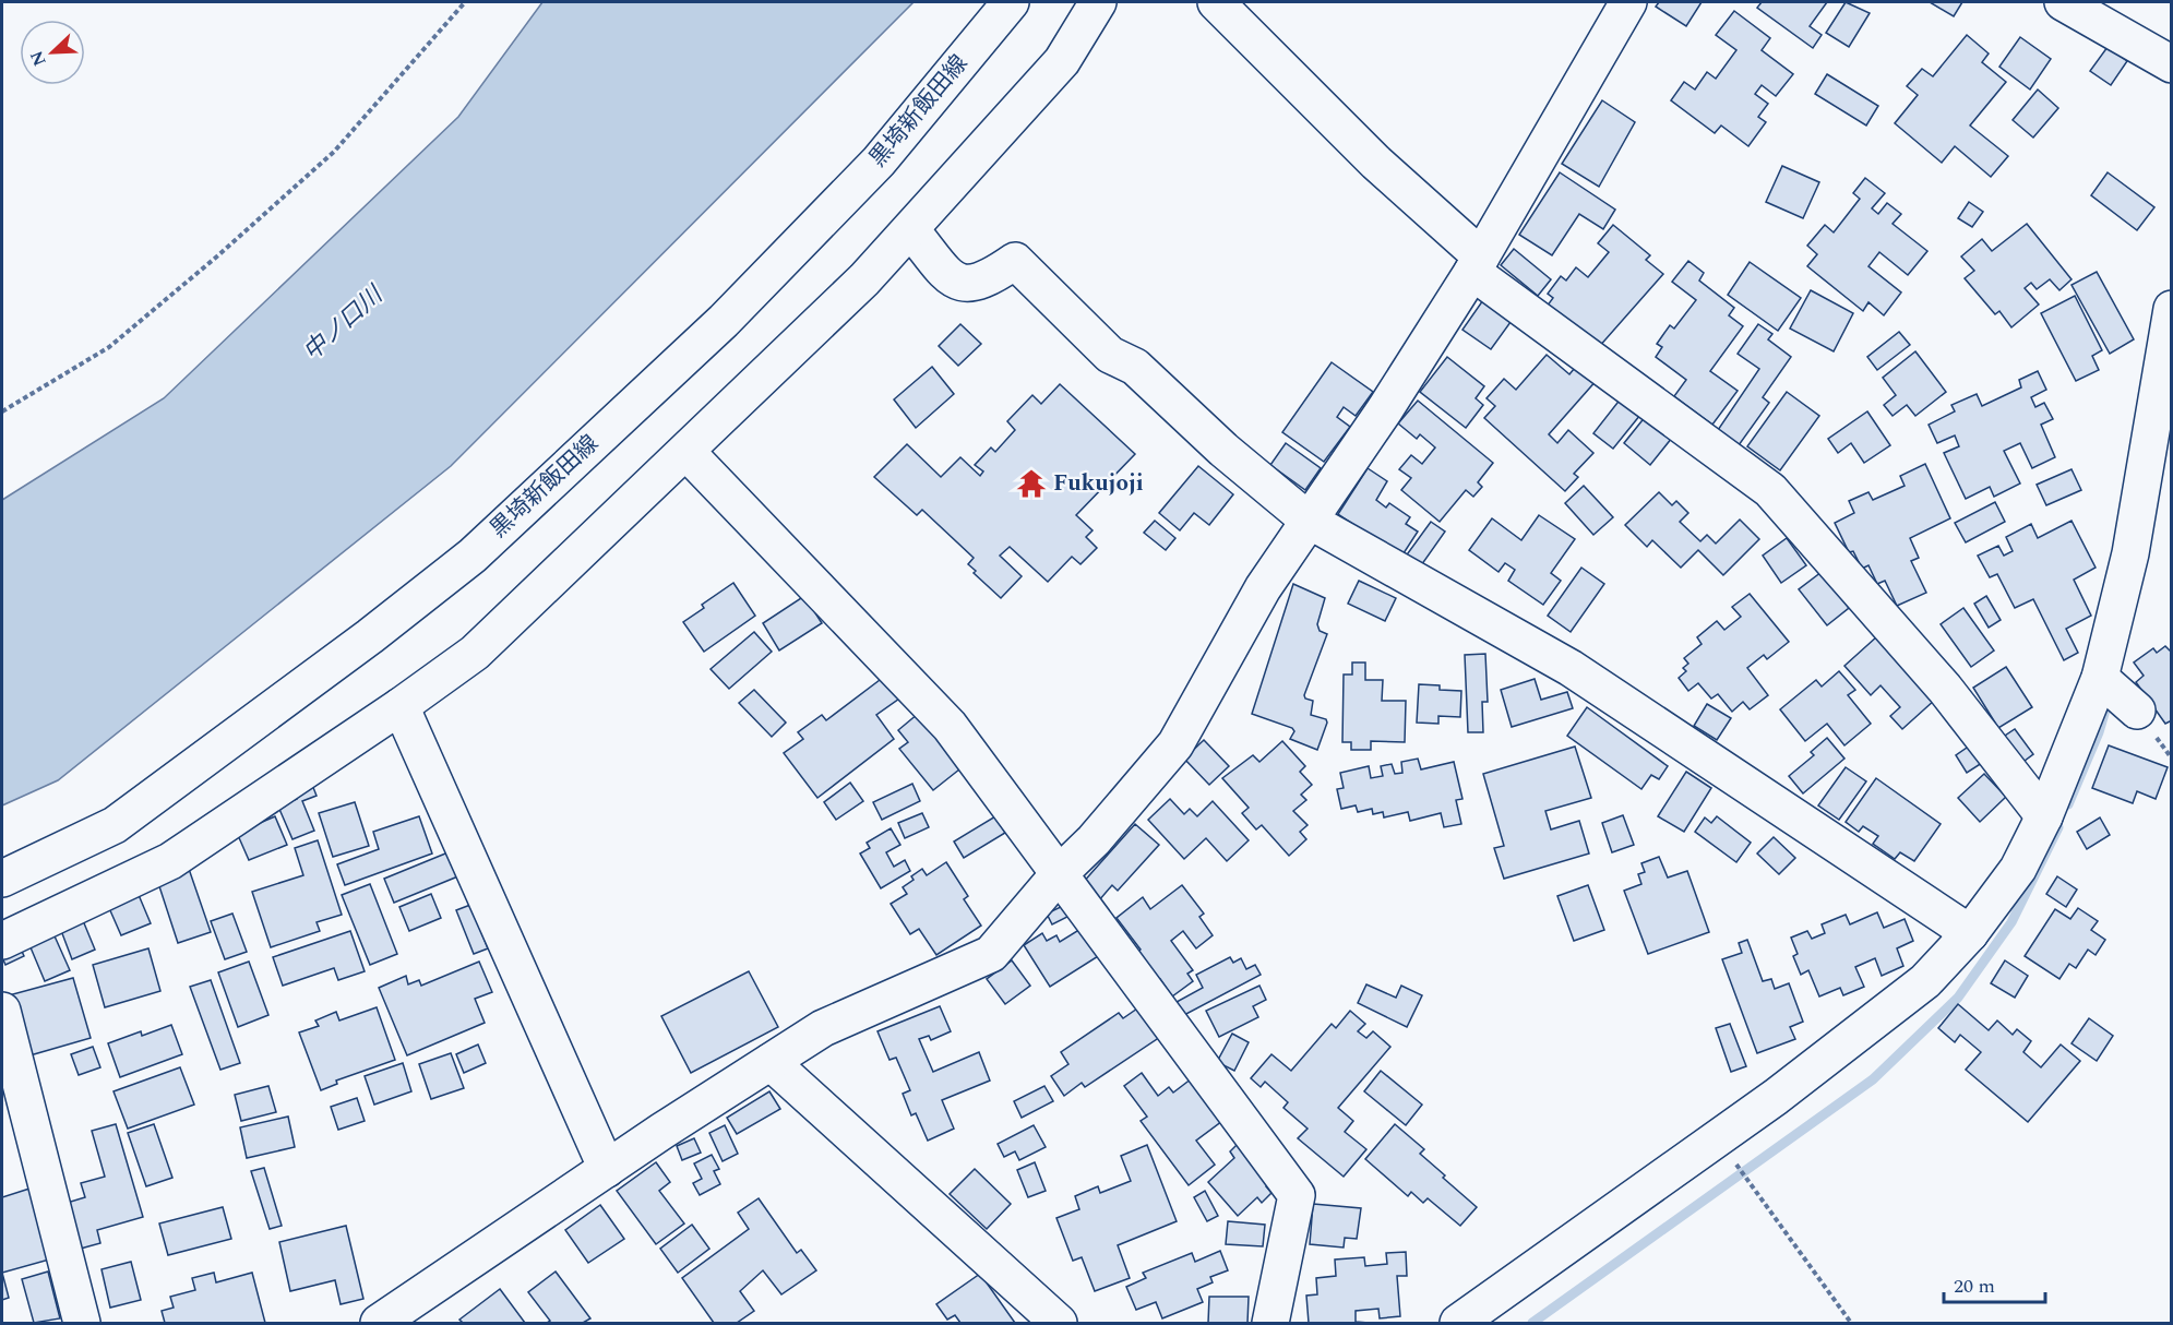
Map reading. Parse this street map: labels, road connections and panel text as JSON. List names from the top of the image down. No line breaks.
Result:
{"streets":{"street":["黒埼新飯田線"]},"water":["中ノ口川"],"places":{"temple":["Fukujoji"]},"scale_bar":"20 m","north":"bottom left"}
